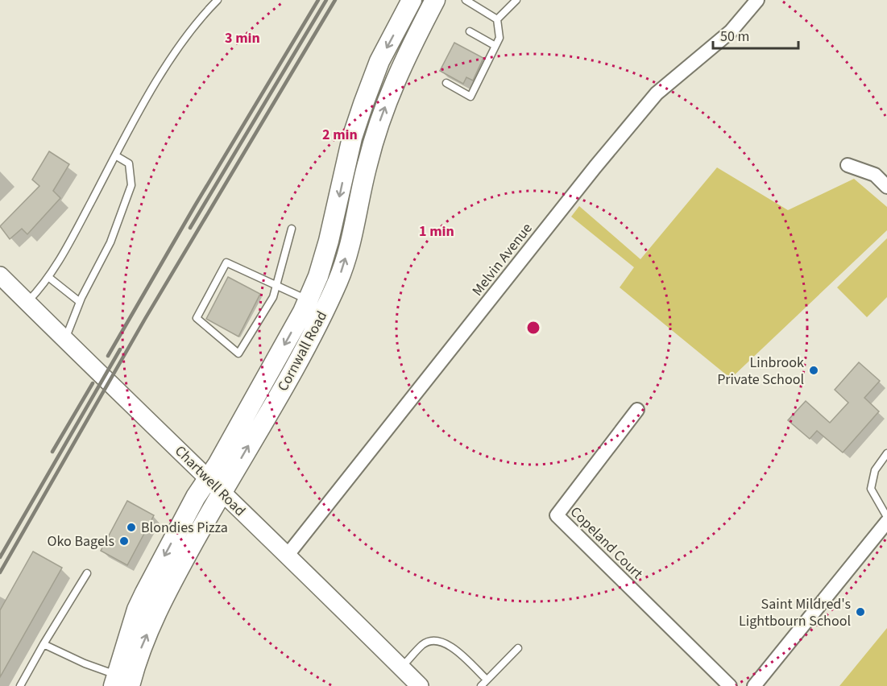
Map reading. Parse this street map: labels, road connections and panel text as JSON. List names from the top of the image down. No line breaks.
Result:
{"streets":{"main road":["Cornwall Road"],"street":["Melvin Avenue","Chartwell Road","Copeland Court"]},"crossings":[["Melvin Avenue","Chartwell Road"],["Cornwall Road","Chartwell Road"]],"places":["Linbrook Private School","Blondies Pizza","Oko Bagels","Saint Mildred's Lightbourn School"],"scale_bar":"50 m","rings":["3 min","2 min","1 min"]}
